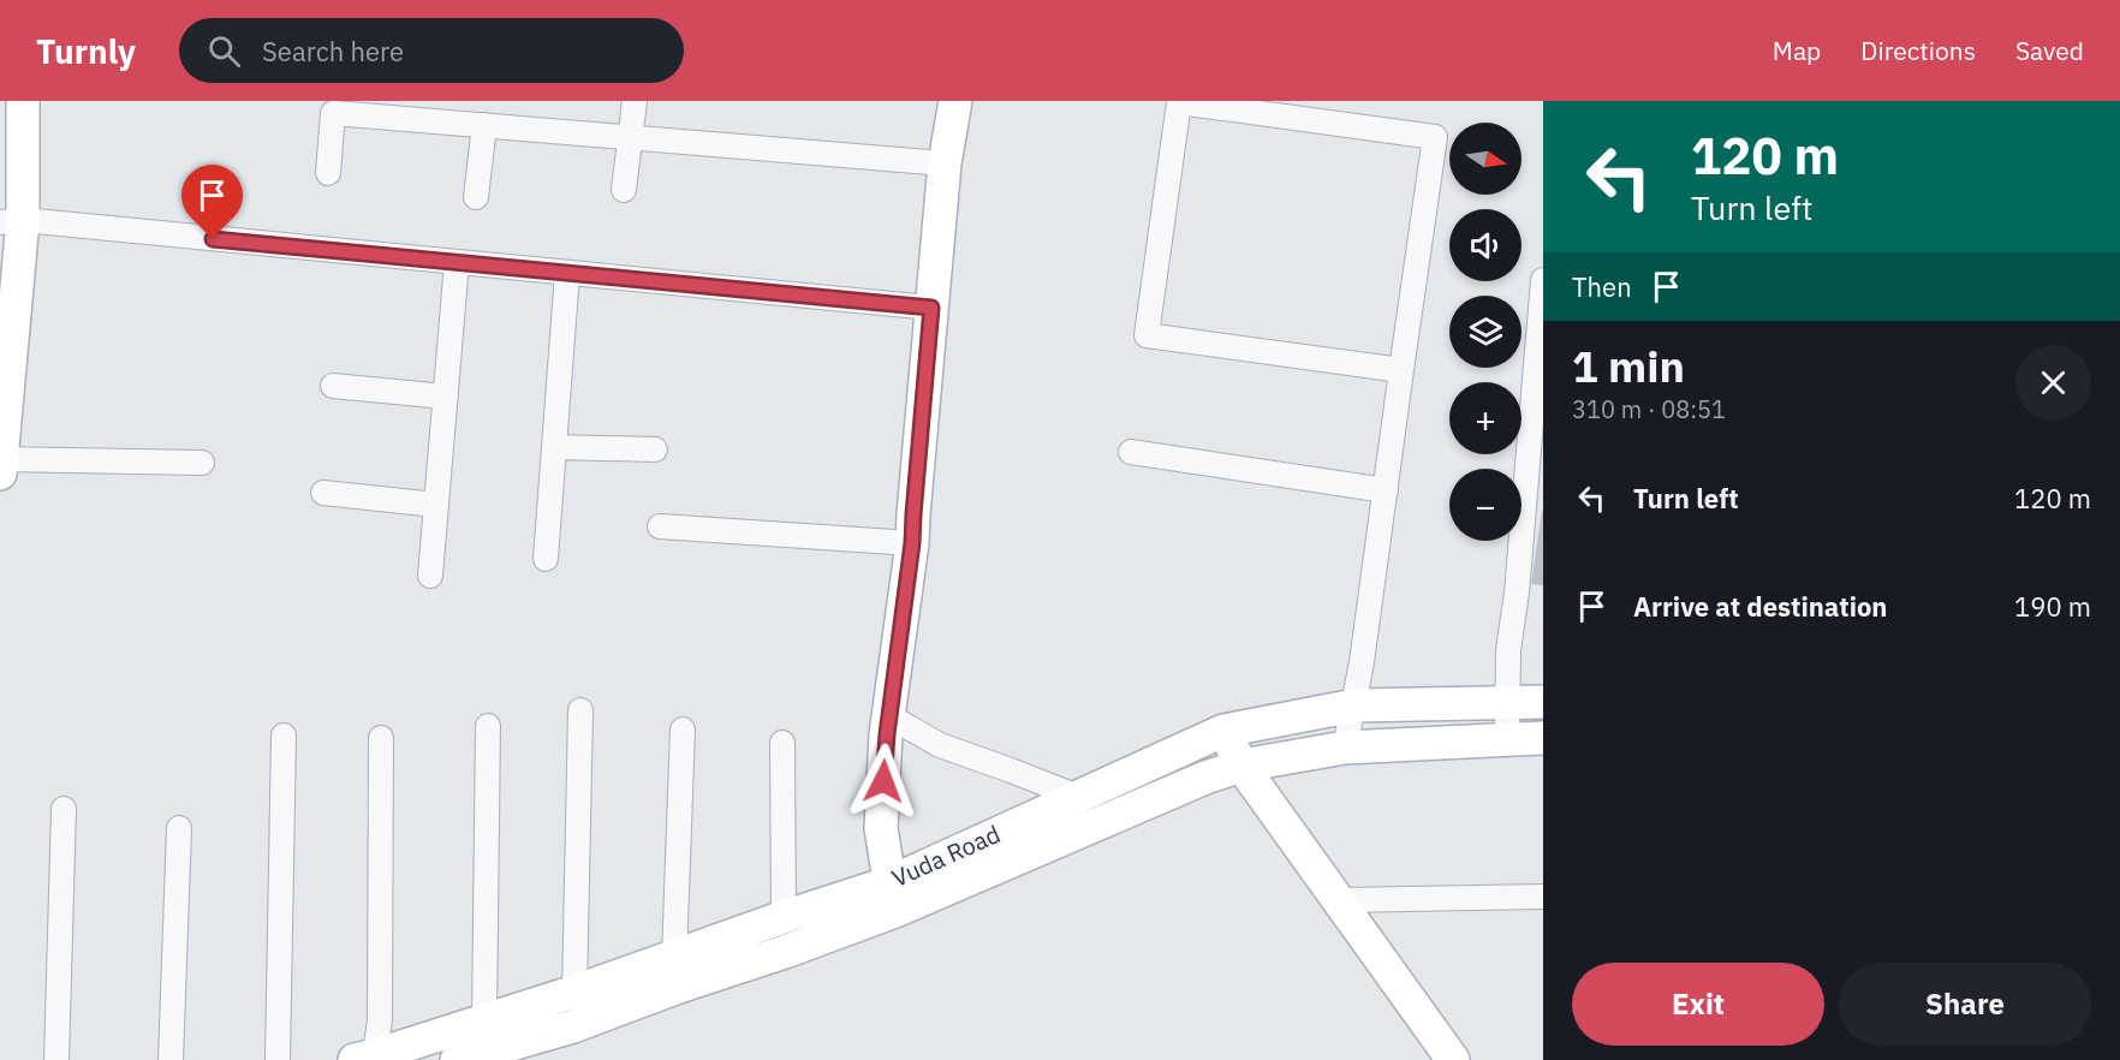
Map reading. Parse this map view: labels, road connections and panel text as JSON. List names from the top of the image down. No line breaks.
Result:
{"streets":{"street":["Vuda Road"]},"north":"right","page":{"header":"Turnly","search":"Search here","nav":["Map","Directions","Saved"],"turn":["120 m","Turn left"],"map_buttons":["+","−"],"then":"Then","heading":["1 min","310 m · 08:51"],"list":[{"name":"Turn left","value":"120 m"},{"name":"Arrive at destination","value":"190 m"}],"buttons":["Exit","Share"]}}
